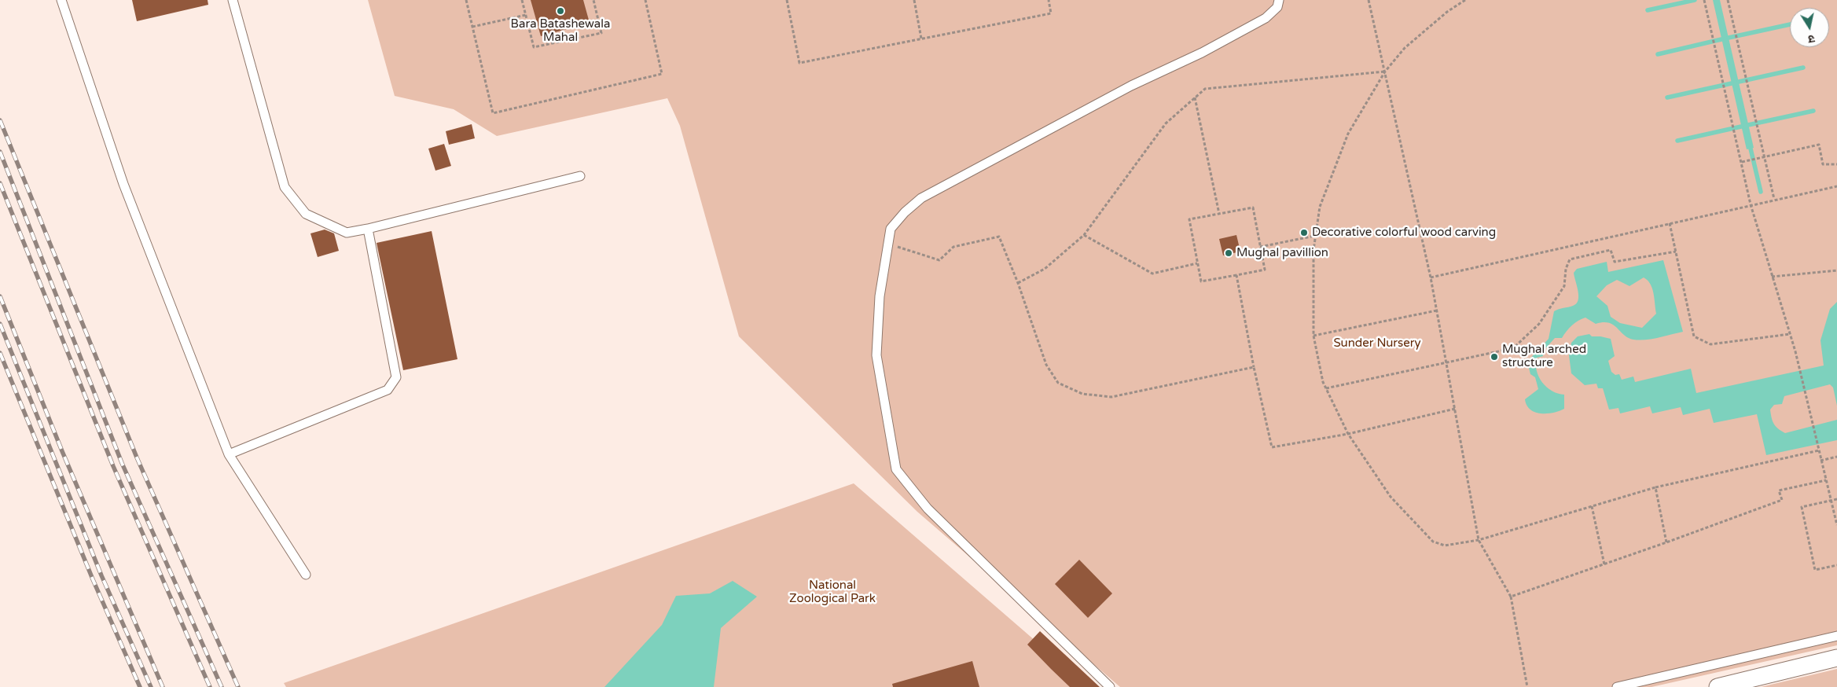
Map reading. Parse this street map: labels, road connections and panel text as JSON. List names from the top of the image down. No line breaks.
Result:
{"parks":["Sunder Nursery","National Zoological Park"],"places":["Bara Batashewala Mahal","Decorative colorful wood carving","Mughal pavillion","Mughal arched structure"],"north":"bottom"}
